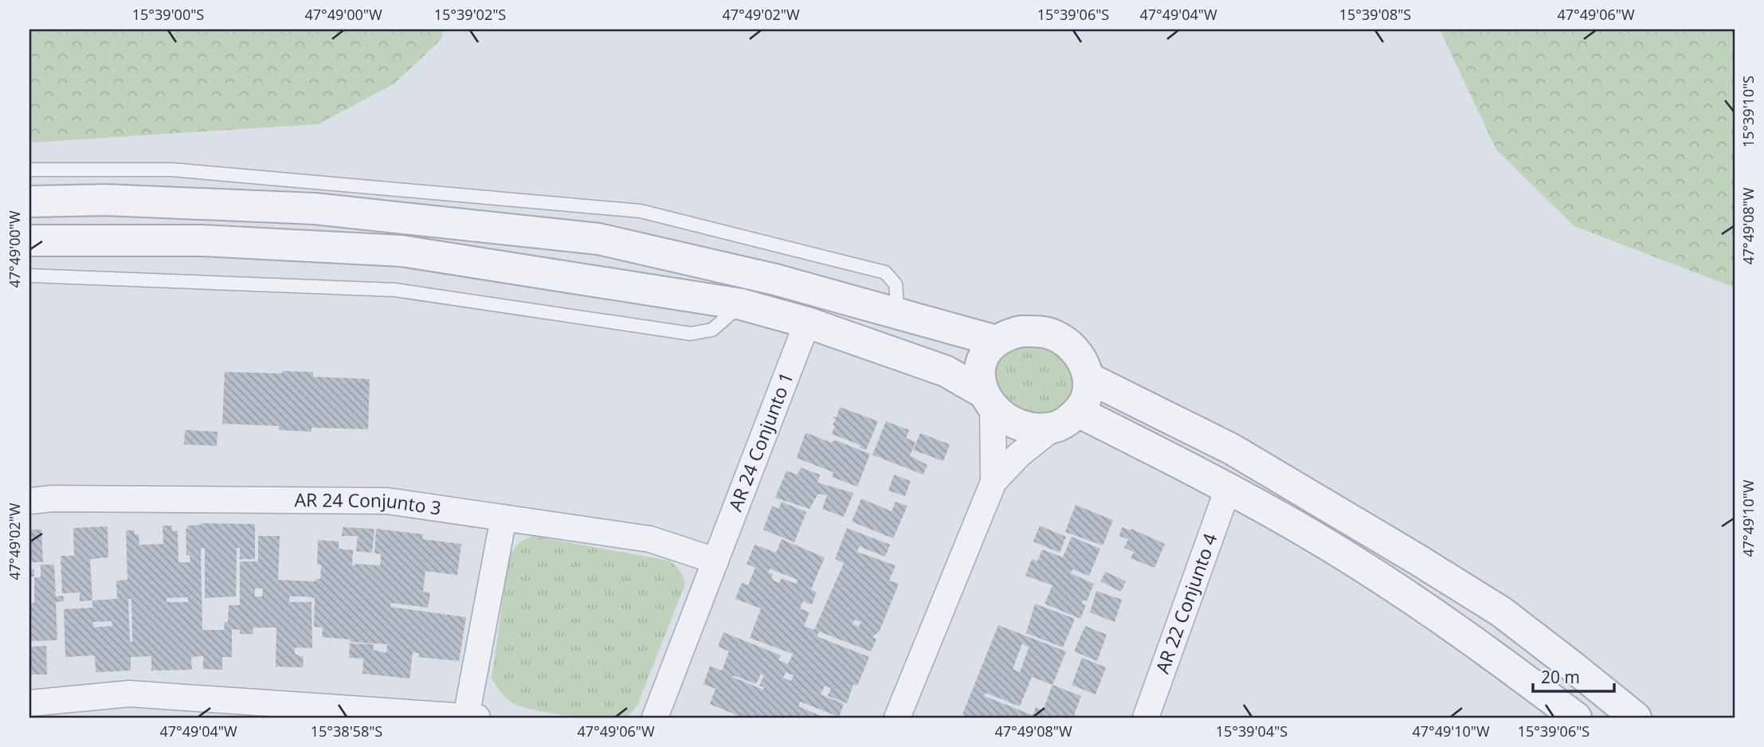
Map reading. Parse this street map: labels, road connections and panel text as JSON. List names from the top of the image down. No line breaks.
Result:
{"streets":{"street":["AR 24 Conjunto 1","AR 24 Conjunto 3","AR 22 Conjunto 4"]},"crossings":[["AR 24 Conjunto 1","AR 24 Conjunto 3"]],"scale_bar":"20 m","coordinates":["15°39'00\"S","47°49'00\"W","15°39'02\"S","47°49'02\"W","15°39'06\"S","47°49'04\"W","15°39'08\"S","47°49'06\"W","15°39'10\"S","47°49'08\"W","47°49'10\"W","15°38'58\"S","15°39'04\"S"]}
